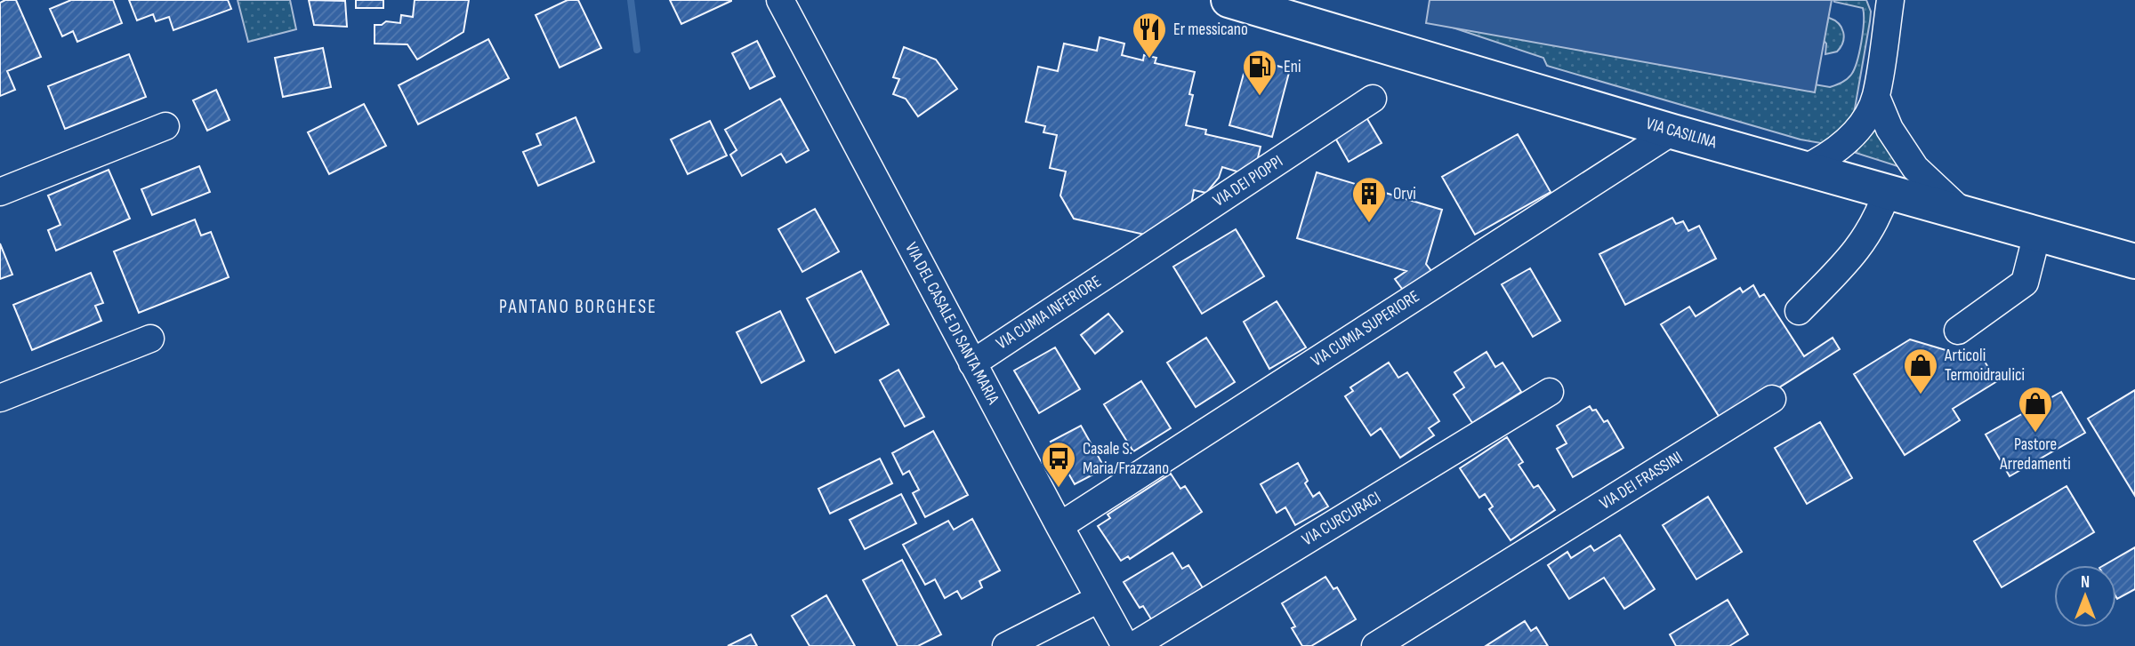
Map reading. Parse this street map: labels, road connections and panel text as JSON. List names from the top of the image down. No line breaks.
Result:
{"streets":{"main road":["VIA CASILINA"],"street":["VIA DEI PIOPPI","VIA CUMIA INFERIORE","VIA DEL CASALE DI SANTA MARIA","VIA CUMIA SUPERIORE","VIA DEI FRASSINI","VIA CURCURACI"]},"crossings":[["VIA CASILINA","VIA CUMIA SUPERIORE"],["VIA DEI PIOPPI","VIA CUMIA INFERIORE"],["VIA CUMIA INFERIORE","VIA DEL CASALE DI SANTA MARIA"],["VIA DEL CASALE DI SANTA MARIA","VIA CUMIA SUPERIORE"]],"districts":["PANTANO BORGHESE"],"places":{"restaurant":["Er messicano"],"fuel station":["Eni"],"building":["Orvi"],"shop":["Articoli Termoidraulici","Pastore Arredamenti"],"bus stop":["Casale S. Maria/Frazzano"]},"north":"top"}
